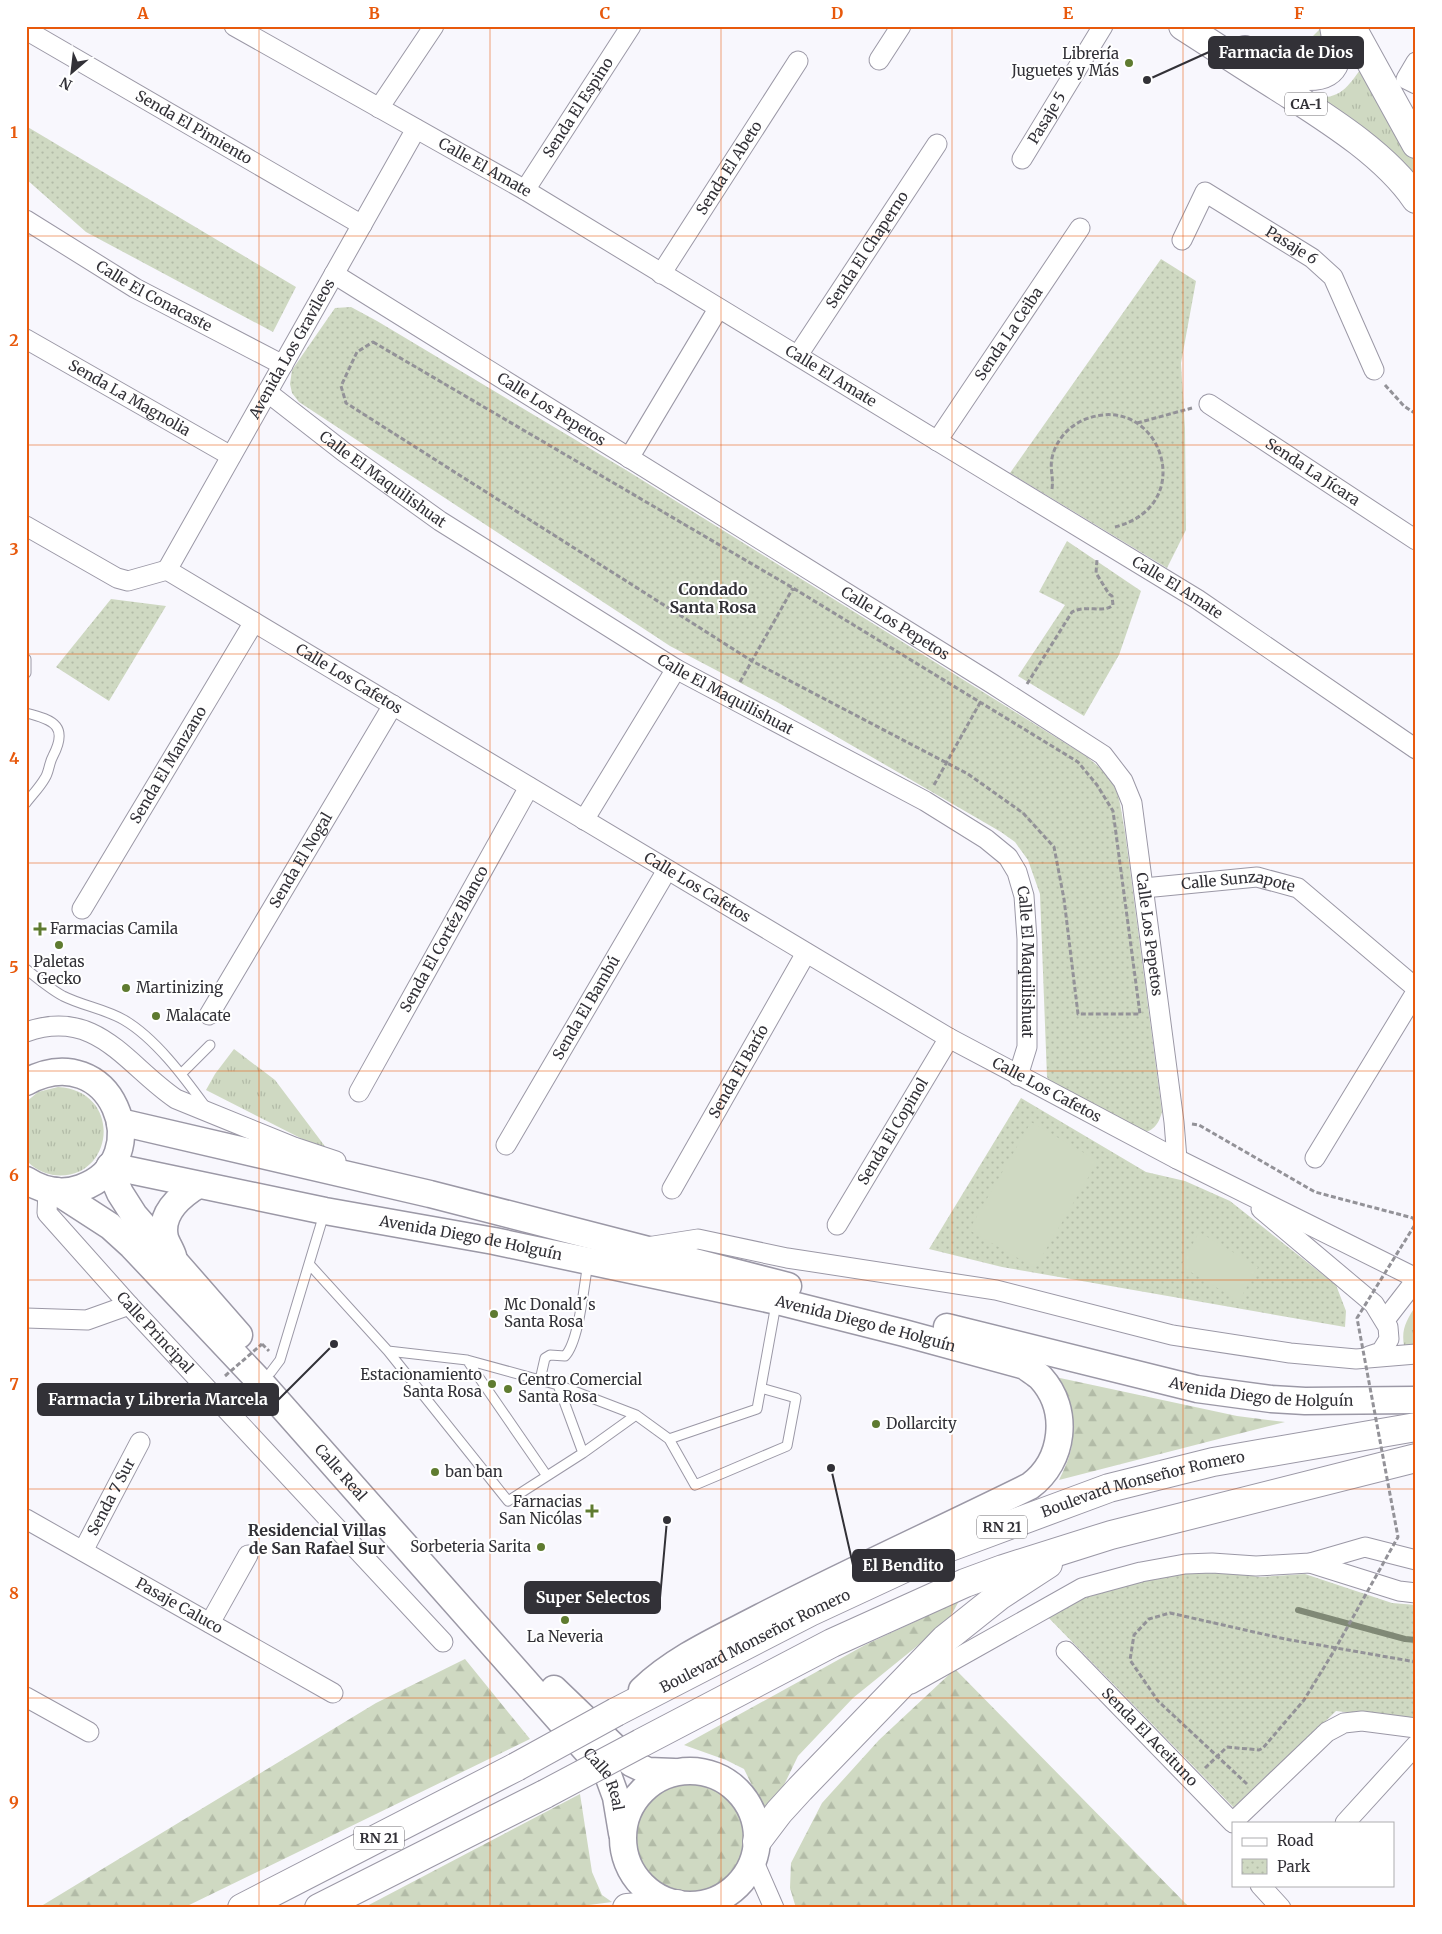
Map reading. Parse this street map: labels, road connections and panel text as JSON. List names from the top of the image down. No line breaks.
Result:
{"streets":{"main road":["CA-1","Boulevard Monseñor Romero","RN 21"],"street":["Senda El Espino","Pasaje 5","Senda El Pimiento","Senda El Abeto","Calle El Amate","Pasaje 6","Senda El Chaperno","Calle El Conacaste","Senda La Ceiba","Avenida Los Gravileos","Senda La Magnolia","Calle Los Pepetos","Senda La Jícara","Calle El Maquilishuat","Calle Los Cafetos","Senda El Manzano","Senda El Nogal","Calle Sunzapote","Senda El Cortéz Blanco","Senda El Bambú","Senda El Barío","Senda El Copinol","Avenida Diego de Holguín","Calle Principal","Calle Real","Senda 7 Sur","Pasaje Caluco","Senda El Aceituno"]},"crossings":[["Senda El Espino","Calle El Amate"],["Senda El Pimiento","Avenida Los Gravileos"],["Senda El Abeto","Calle El Amate"],["Calle El Amate","Senda El Chaperno"],["Calle El Amate","Senda La Ceiba"],["Calle El Amate","Avenida Los Gravileos"],["Calle El Conacaste","Avenida Los Gravileos"],["Avenida Los Gravileos","Senda La Magnolia"],["Avenida Los Gravileos","Calle Los Pepetos"],["Avenida Los Gravileos","Calle El Maquilishuat"],["Avenida Los Gravileos","Calle Los Cafetos"],["Calle Los Pepetos","Calle Los Cafetos"],["Calle Los Pepetos","Calle Sunzapote"],["Calle El Maquilishuat","Calle Los Cafetos"],["Calle Los Cafetos","Senda El Manzano"],["Calle Los Cafetos","Senda El Nogal"],["Calle Los Cafetos","Senda El Cortéz Blanco"],["Calle Los Cafetos","Senda El Bambú"],["Calle Los Cafetos","Senda El Barío"],["Calle Los Cafetos","Senda El Copinol"],["Avenida Diego de Holguín","Calle Real"],["Avenida Diego de Holguín","Boulevard Monseñor Romero"],["Calle Principal","Calle Real"],["Senda 7 Sur","Pasaje Caluco"]],"districts":["Condado Santa Rosa","Residencial Villas de San Rafael Sur"],"places":{"other":["Librería Juguetes y Más","Farmacia de Dios","Paletas Gecko","Martinizing","Malacate","Mc Donald´s Santa Rosa","Farmacia y Libreria Marcela","Estacionamiento Santa Rosa","Centro Comercial Santa Rosa","Dollarcity","El Bendito","ban ban","Super Selectos","Sorbeteria Sarita","La Neveria"],"health":["Farmacias Camila","Farnacias San Nicólas"]},"legend":["Road","Park"],"north":"bottom left","grid":{"columns":["A","B","C","D","E","F"],"rows":["1","2","3","4","5","6","7","8","9"]}}
